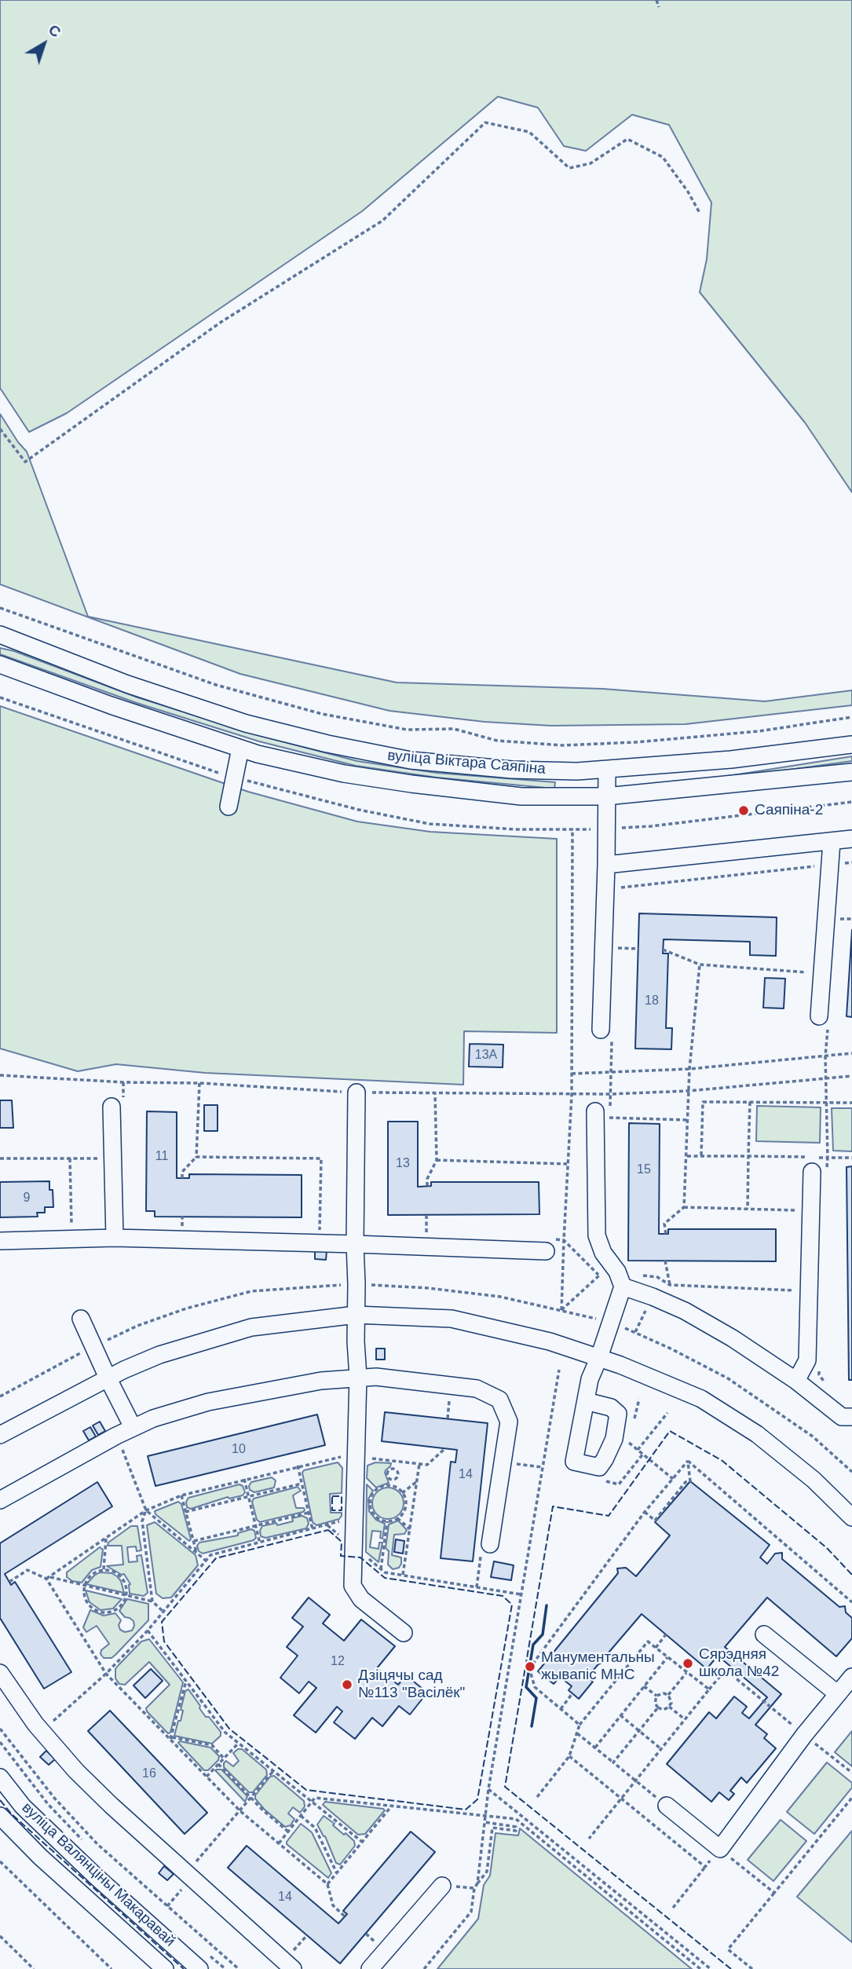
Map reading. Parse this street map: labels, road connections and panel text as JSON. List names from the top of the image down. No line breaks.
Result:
{"streets":{"street":["вуліца Віктара Саяпіна","вуліца Валянціны Макаравай"]},"places":["Саяпіна-2","Сярэдняя школа №42","Манументальны жывапіс МНС","Дзіцячы сад №113 \"Васілёк\""],"house_numbers":["18","13А","11","13","15","9","10","14","12","16","14"],"north":"top right"}
